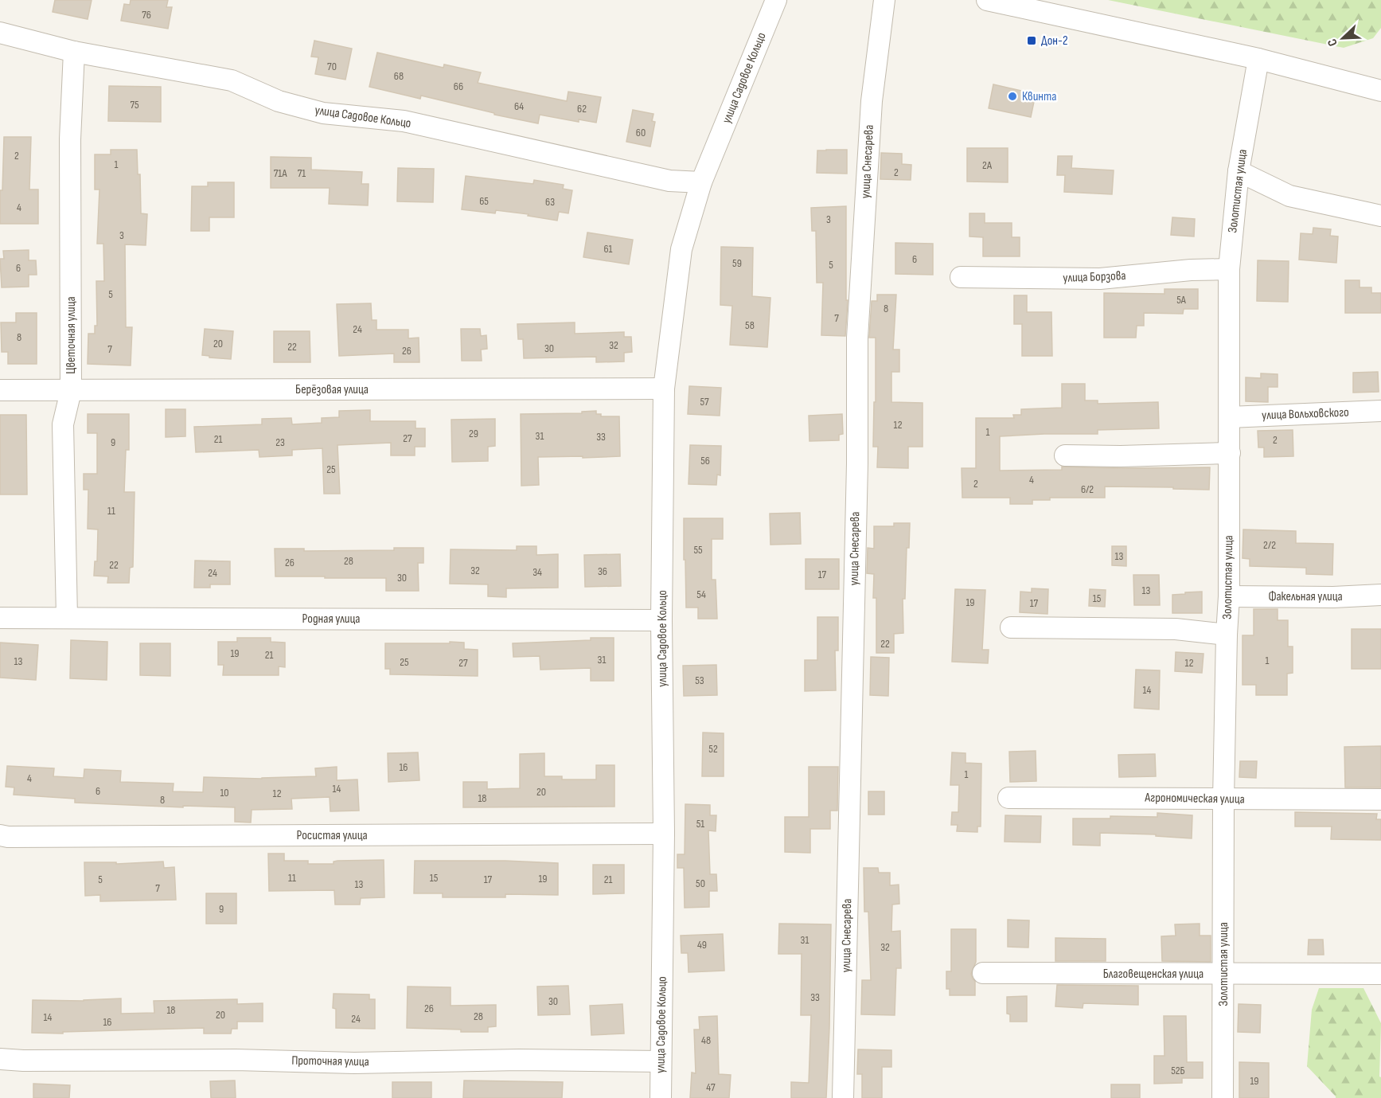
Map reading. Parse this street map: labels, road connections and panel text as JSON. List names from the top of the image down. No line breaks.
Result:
{"streets":{"street":["улица Садовое Кольцо","улица Снесарева","Золотистая улица","улица Борзова","Цветочная улица","Берёзовая улица","улица Вольховского","Факельная улица","Родная улица","Агрономическая улица","Росистая улица","Благовещенская улица","Проточная улица"]},"crossings":[["улица Садовое Кольцо","Цветочная улица"],["улица Садовое Кольцо","Берёзовая улица"],["улица Садовое Кольцо","Родная улица"],["улица Садовое Кольцо","Росистая улица"],["улица Садовое Кольцо","Проточная улица"],["Золотистая улица","улица Борзова"],["Золотистая улица","улица Вольховского"],["Золотистая улица","Факельная улица"],["Золотистая улица","Агрономическая улица"],["Золотистая улица","Благовещенская улица"],["Цветочная улица","Берёзовая улица"],["Цветочная улица","Родная улица"]],"places":{"transit":["Дон-2"],"other":["Квинта"]},"house_numbers":["76","70","68","66","75","64","62","60","2","1","2А","2","71А","71","65","63","4","3","3","61","6","59","5","6","5","5А","8","7","58","24","8","20","32","22","30","7","26","57","12","1","29","31","33","27","21","2","9","23","56","25","4","2","6/2","11","2/2","55","13","28","26","22","32","36","34","24","17","30","13","54","15","19","17","22","19","21","31","1","13","25","27","12","53","14","52","16","1","4","14","6","20","10","12","18","8","51","11","15","19","5","17","21","50","13","7","9","31","49","32","33","30","26","18","20","28","14","24","16","48","52Б","19","47"],"north":"bottom left"}
